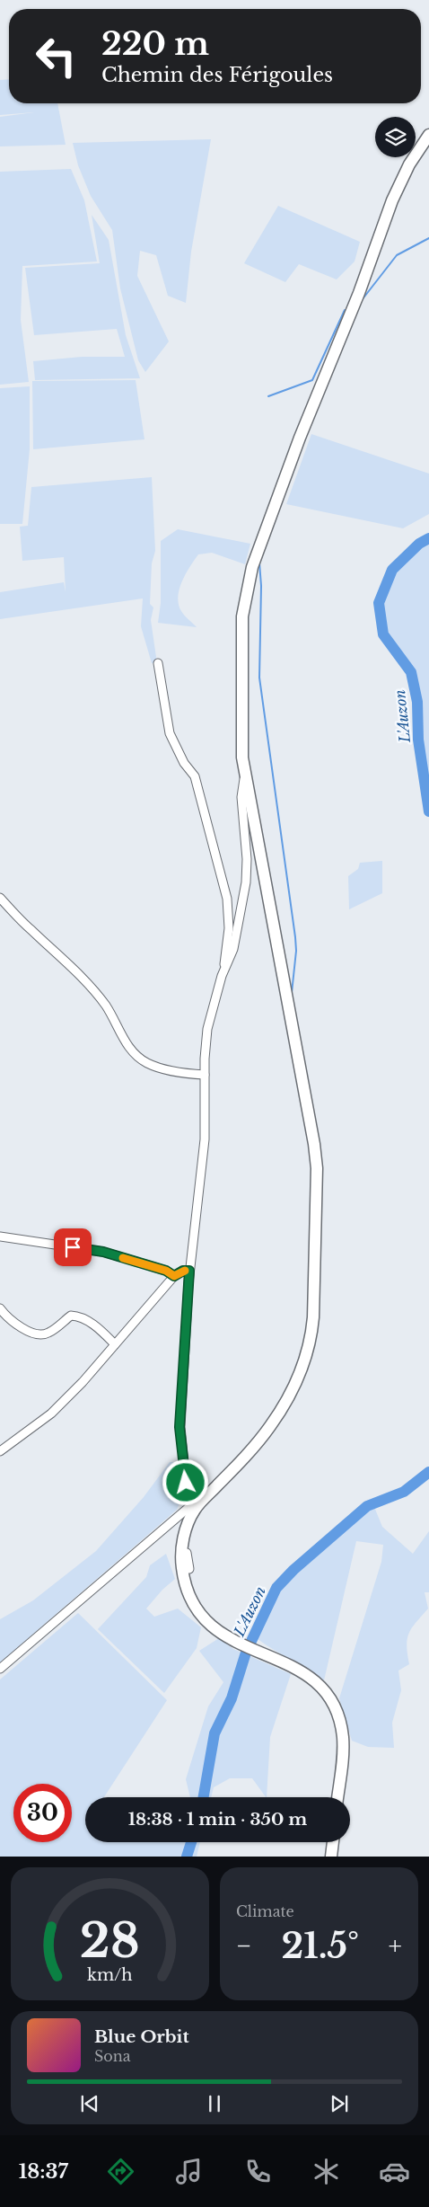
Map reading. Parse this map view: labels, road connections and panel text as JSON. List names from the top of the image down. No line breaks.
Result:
{"water":["L'Auzon"],"page":{"turn":["220 m","Chemin des Férigoules"],"limit":"30","trip":"18:38 · 1 min · 350 m","tile":"Climate","heat":["−","21.5°","+"],"song":["Blue Orbit","Sona"],"tabs":"18:37","gauge":["28","km/h"]}}
